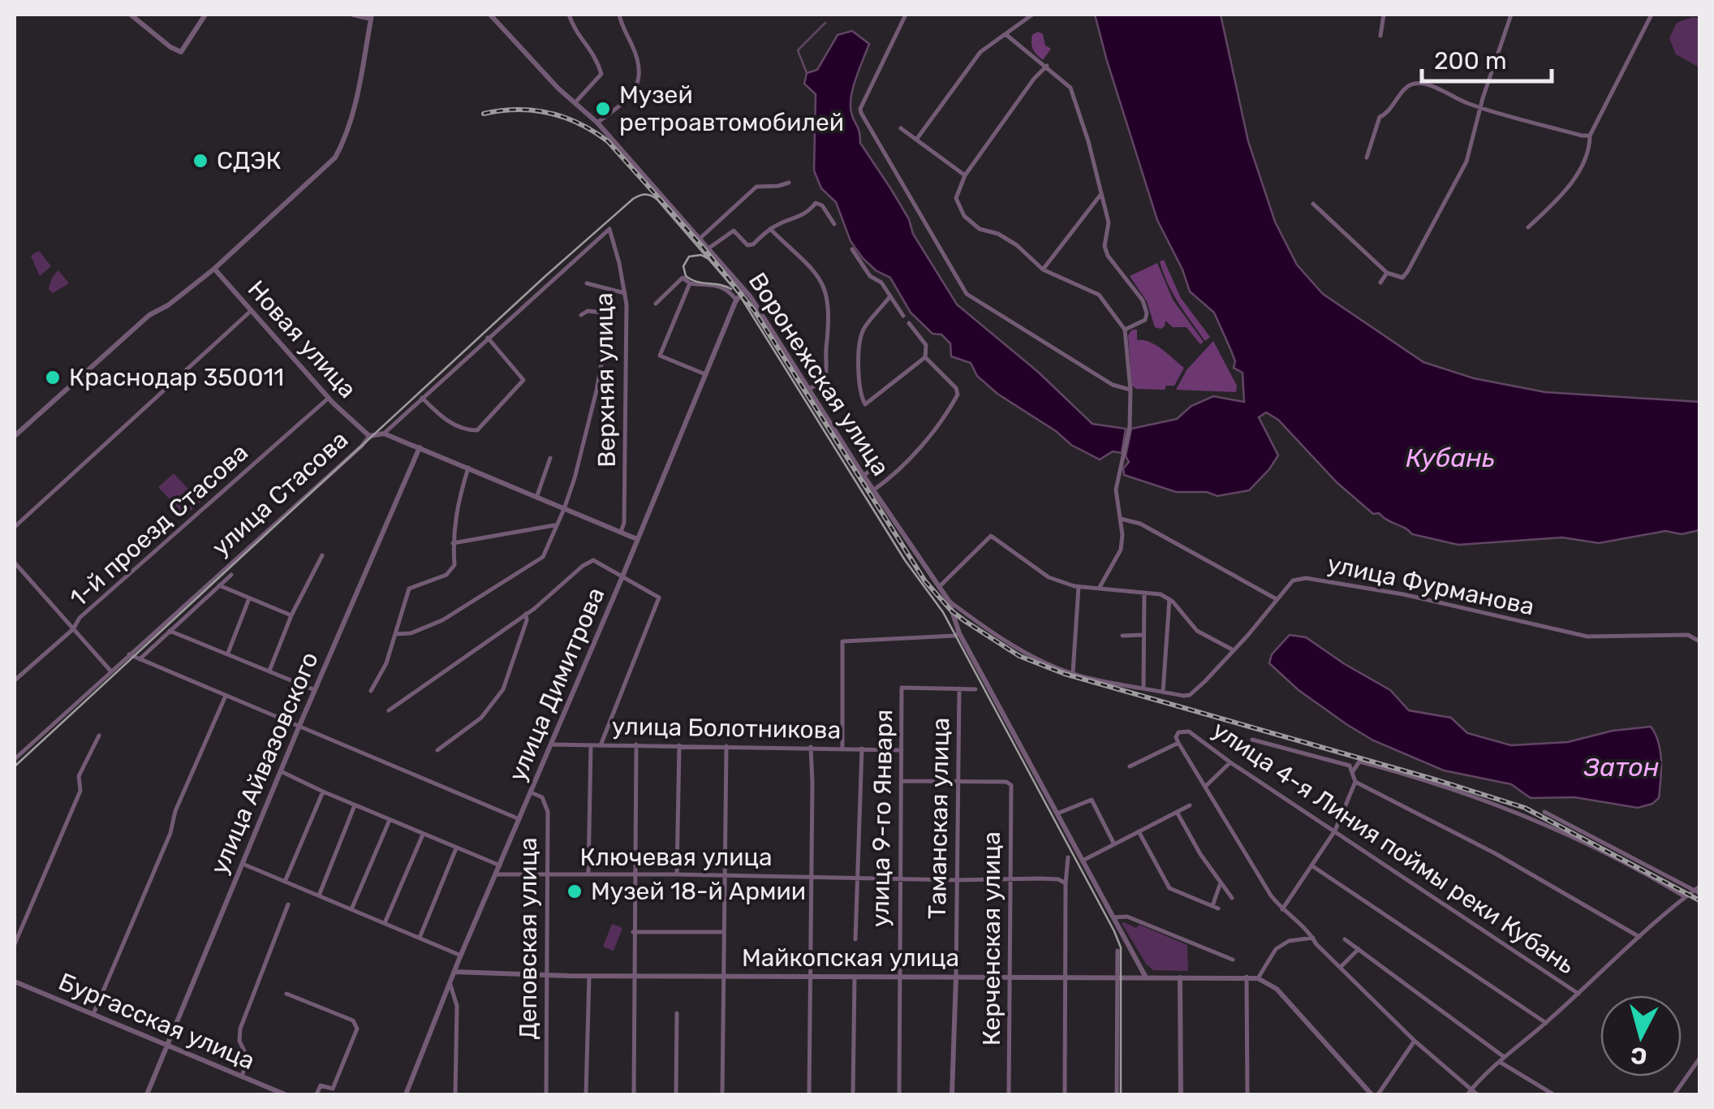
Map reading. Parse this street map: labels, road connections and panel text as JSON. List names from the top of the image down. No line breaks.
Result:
{"streets":{"street":["Новая улица","Воронежская улица","Верхняя улица","улица Стасова","1-й проезд Стасова","улица Фурманова","улица Димитрова","улица Болотникова","улица Айвазовского","улица 9-го Января","Таманская улица","улица 4-я Линия поймы реки Кубань","Ключевая улица","Деповская улица","Керченская улица","Майкопская улица","Бургасская улица"]},"crossings":[["Новая улица","улица Стасова"],["Новая улица","1-й проезд Стасова"],["Воронежская улица","улица Димитрова"],["Воронежская улица","Майкопская улица"],["Верхняя улица","улица Стасова"],["улица Димитрова","улица Болотникова"],["улица Димитрова","Ключевая улица"],["улица Димитрова","Деповская улица"],["улица Димитрова","Майкопская улица"],["улица Болотникова","улица 9-го Января"],["улица Айвазовского","Бургасская улица"],["улица 9-го Января","Таманская улица"],["улица 9-го Января","Ключевая улица"],["улица 9-го Января","Майкопская улица"],["Таманская улица","Ключевая улица"],["Таманская улица","Керченская улица"],["Таманская улица","Майкопская улица"],["Ключевая улица","Деповская улица"],["Ключевая улица","Керченская улица"],["Деповская улица","Майкопская улица"],["Керченская улица","Майкопская улица"]],"water":["Кубань","Затон"],"places":["Музей ретроавтомобилей","СДЭК","Краснодар 350011","Музей 18-й Армии"],"scale_bar":"200 m","north":"bottom"}
